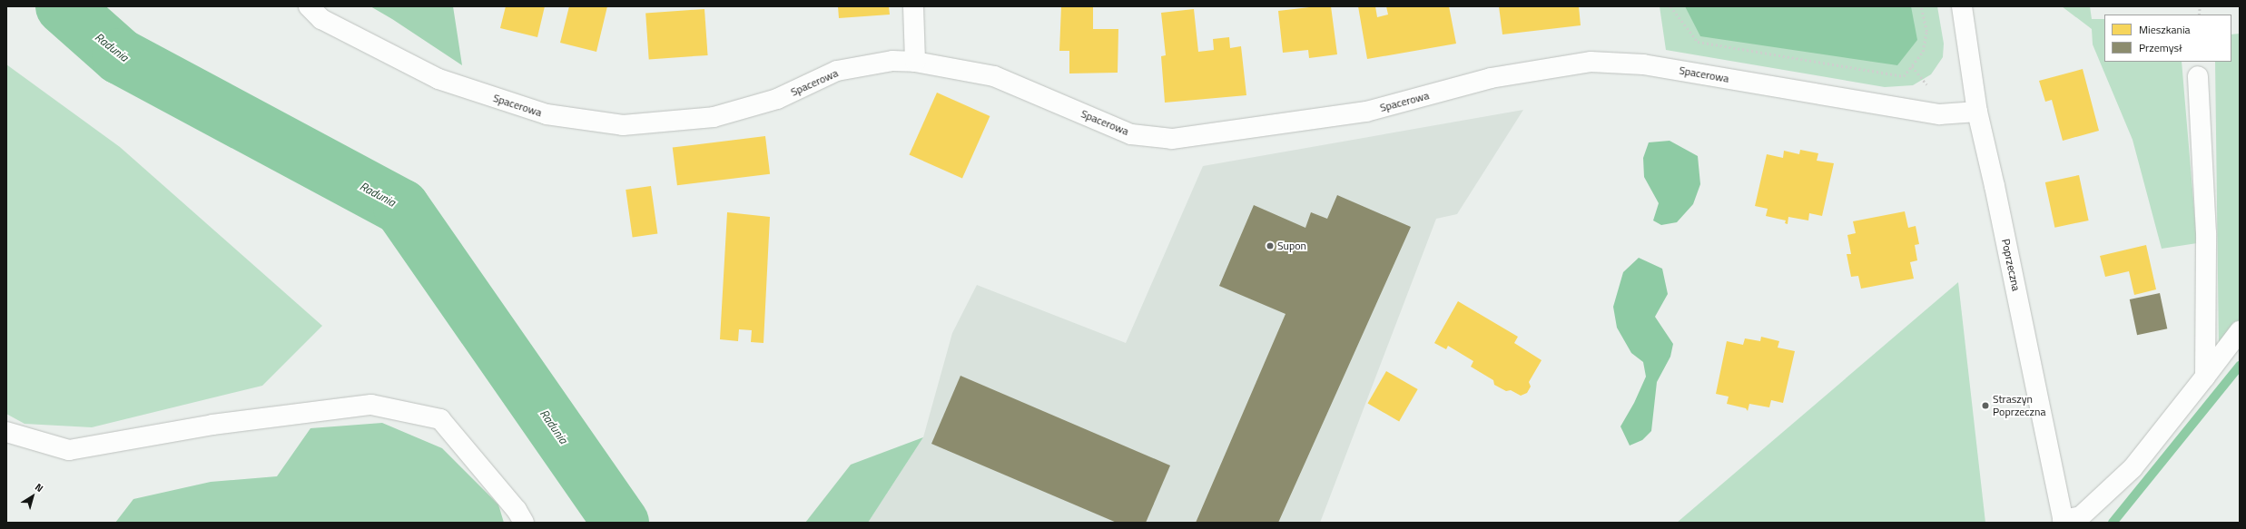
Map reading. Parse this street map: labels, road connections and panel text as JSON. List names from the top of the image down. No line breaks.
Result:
{"streets":{"street":["Spacerowa","Poprzeczna"]},"crossings":[["Spacerowa","Poprzeczna"]],"water":["Radunia"],"places":["Supon","Straszyn Poprzeczna"],"legend":["Mieszkania","Przemysł"],"north":"top right"}
